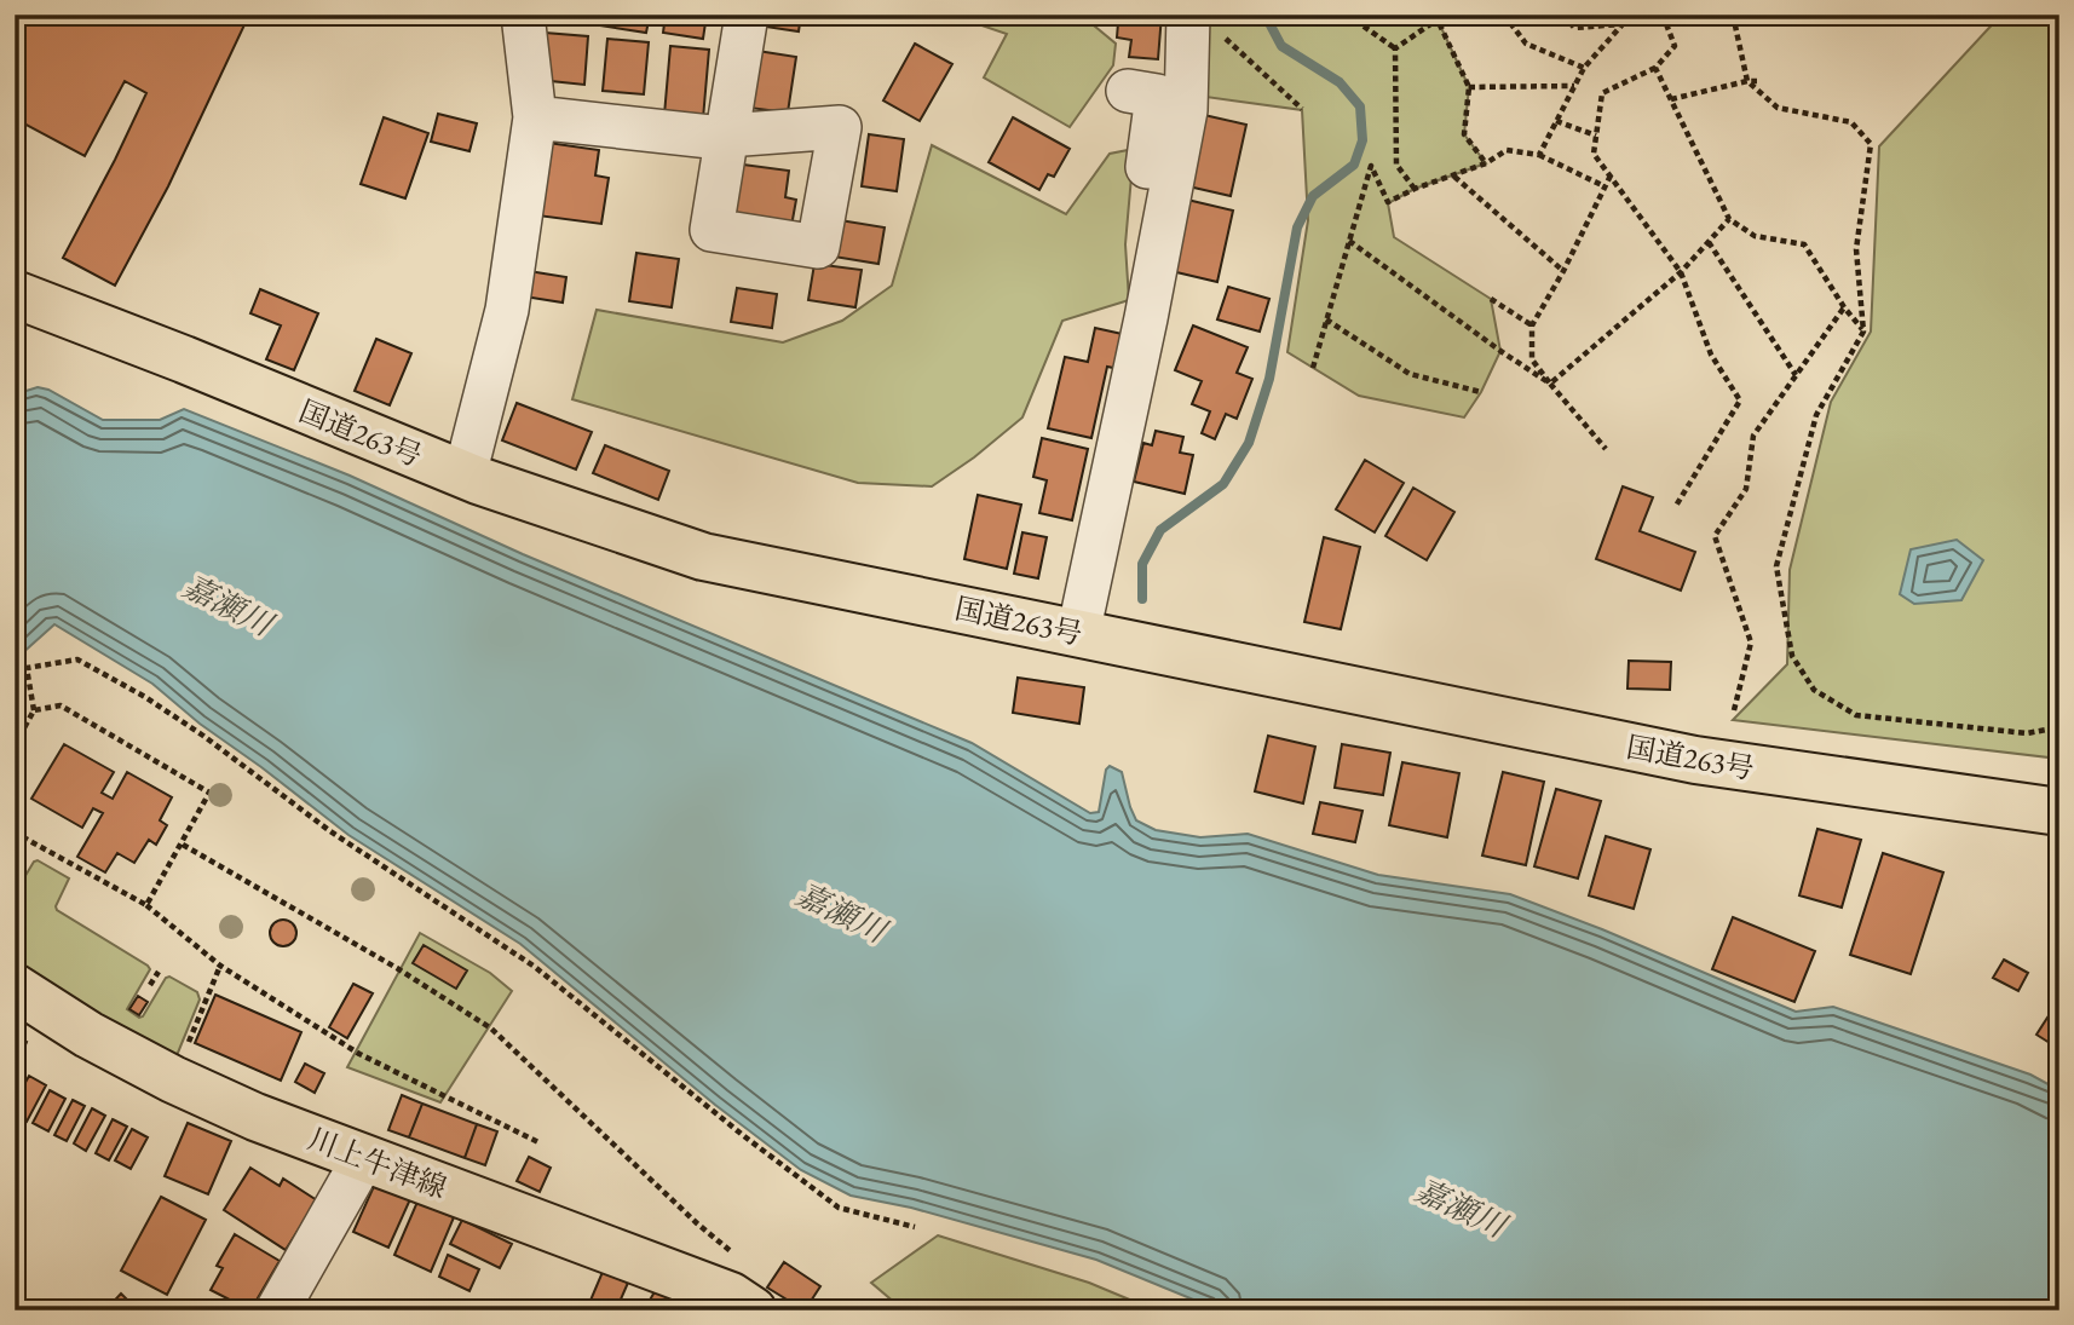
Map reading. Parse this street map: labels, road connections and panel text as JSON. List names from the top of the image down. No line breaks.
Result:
{"streets":{"main road":["国道263号","川上牛津線"]},"water":["嘉瀬川"]}
